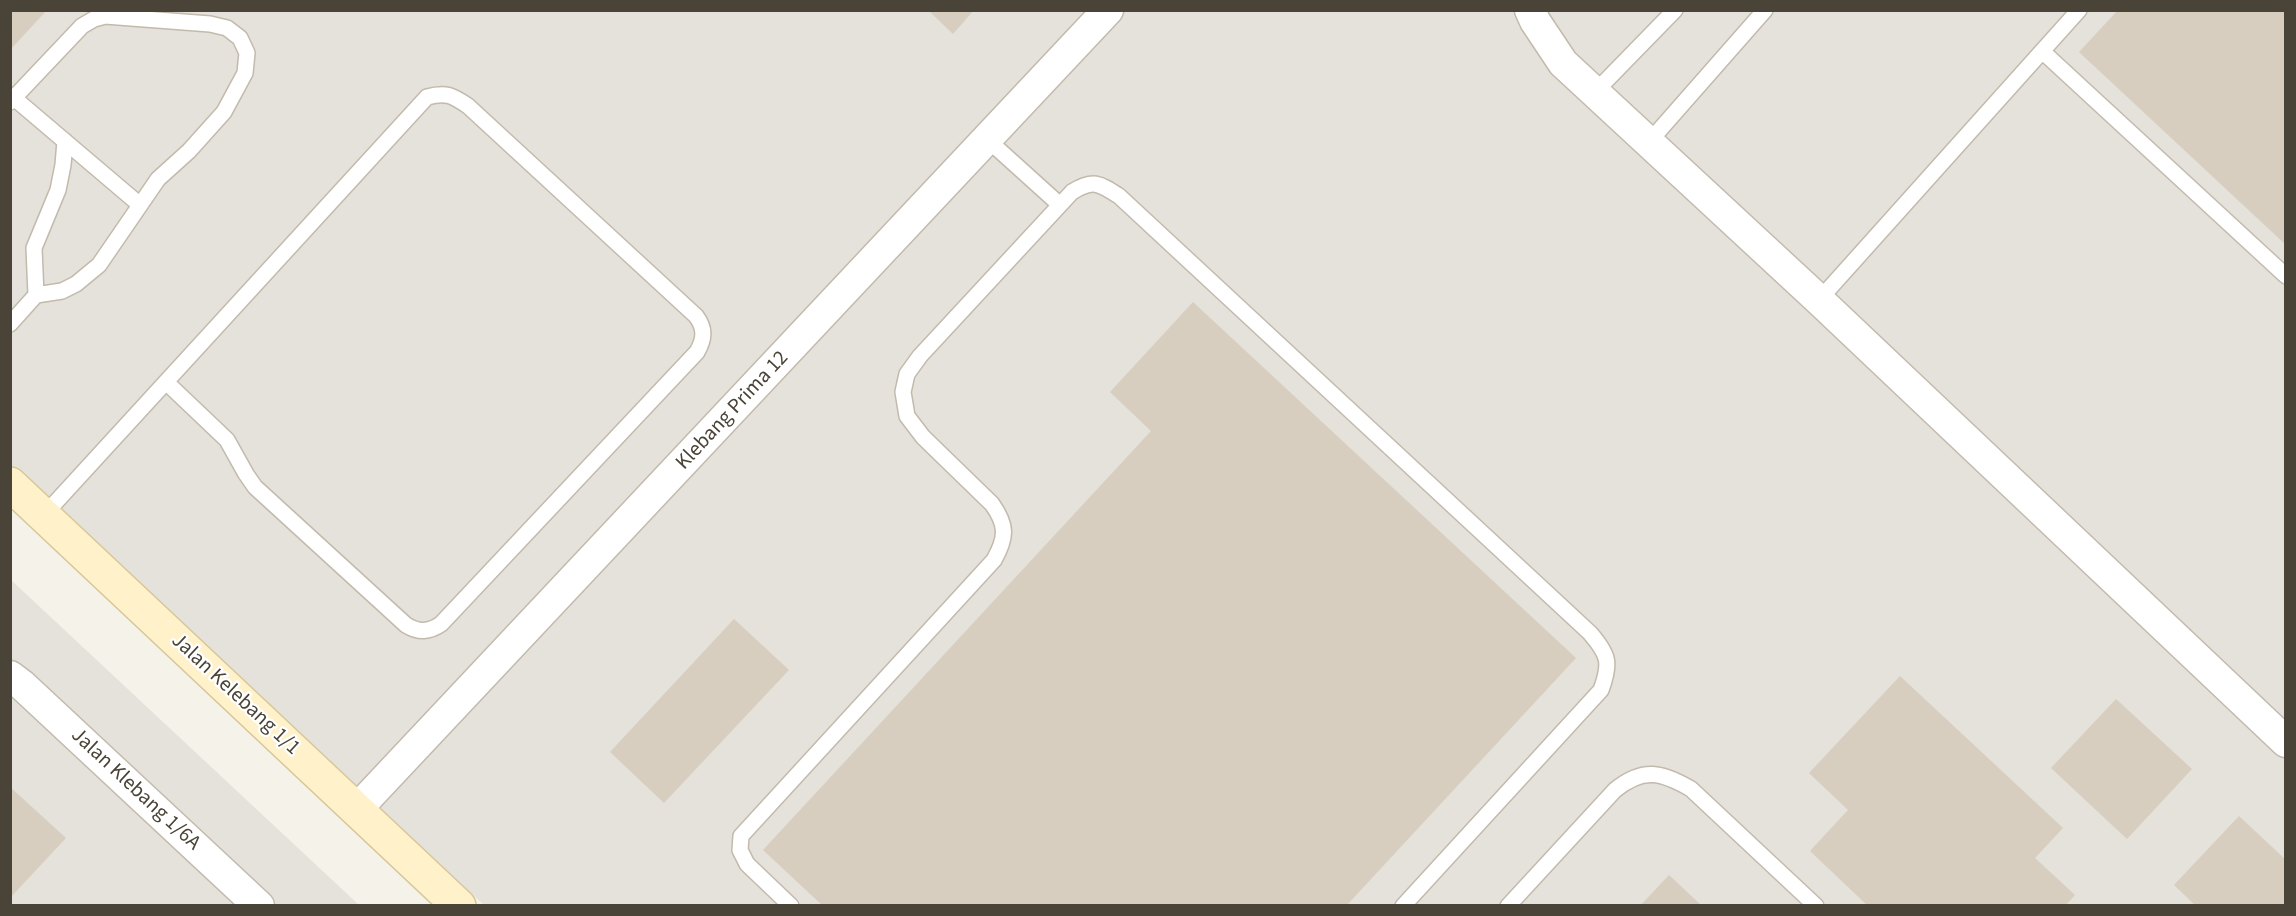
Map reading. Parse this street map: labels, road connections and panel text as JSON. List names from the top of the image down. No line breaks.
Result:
{"streets":{"street":["Klebang Prima 12","Jalan Kelebang 1/1","Jalan Klebang 1/6A"]},"crossings":[["Klebang Prima 12","Jalan Kelebang 1/1"]]}
